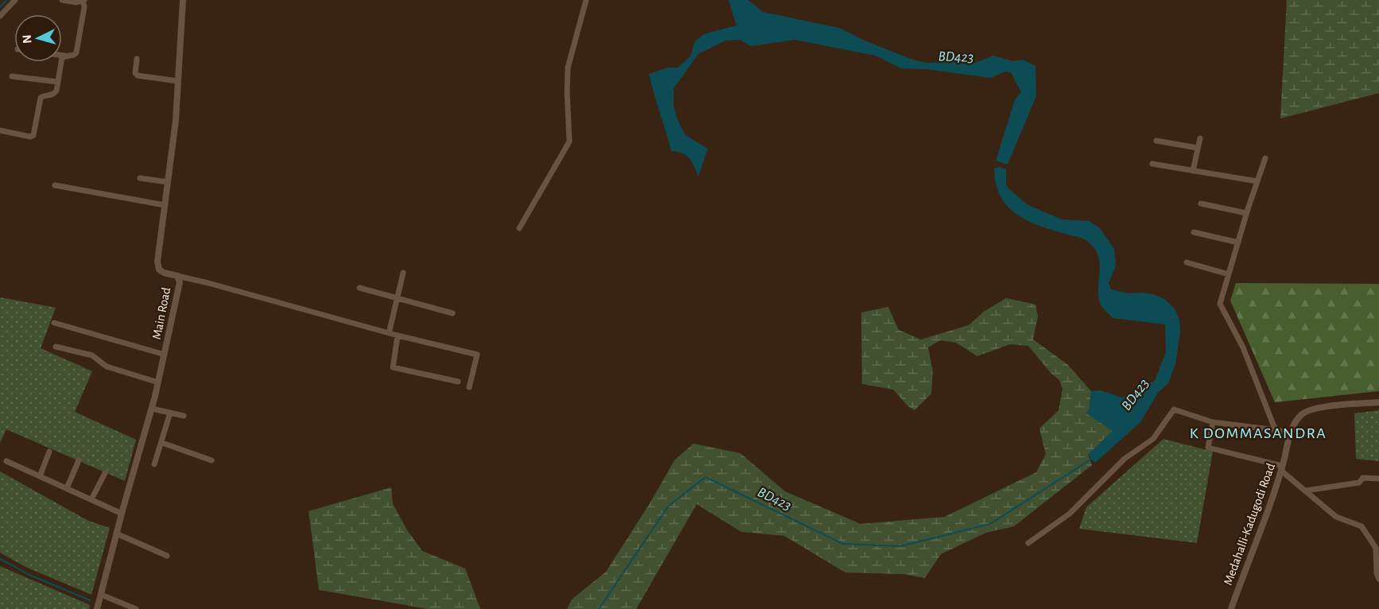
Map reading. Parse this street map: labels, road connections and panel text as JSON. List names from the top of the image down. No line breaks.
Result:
{"streets":{"street":["Main Road","Medahalli-Kadugodi Road"]},"districts":["K DOMMASANDRA"],"water":["BD423"],"north":"left"}
